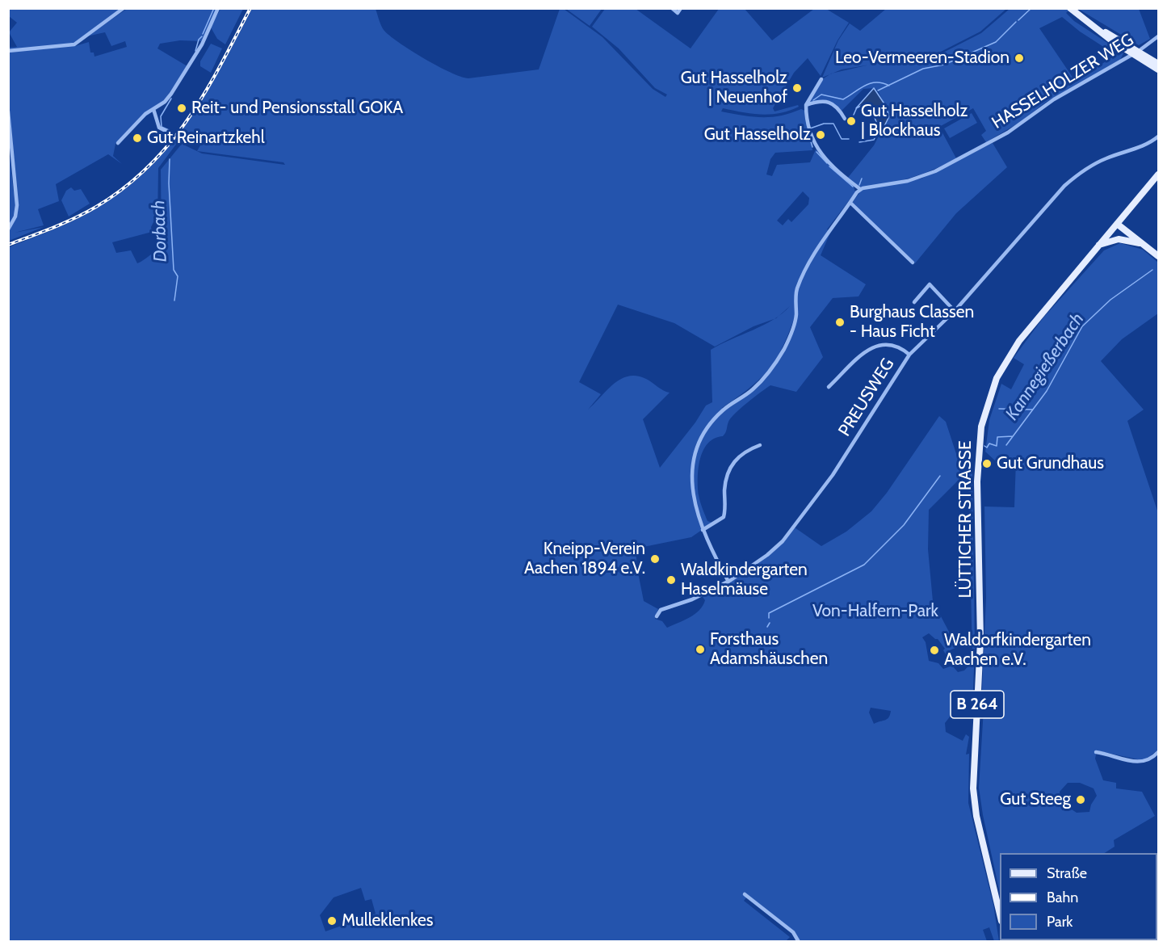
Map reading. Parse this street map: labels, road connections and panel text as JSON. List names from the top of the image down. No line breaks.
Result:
{"streets":{"main road":["LÜTTICHER STRASSE","B 264"],"street":["HASSELHOLZER WEG","PREUSWEG"]},"water":["Dorbach","Kannegießerbach"],"parks":["Von-Halfern-Park"],"places":["Leo-Vermeeren-Stadion","Gut Hasselholz | Neuenhof","Reit- und Pensionsstall GOKA","Gut Hasselholz | Blockhaus","Gut Hasselholz","Gut Reinartzkehl","Burghaus Classen - Haus Ficht","Gut Grundhaus","Kneipp-Verein Aachen 1894 e.V.","Waldkindergarten Haselmäuse","Forsthaus Adamshäuschen","Waldorfkindergarten Aachen e.V.","Gut Steeg","Mulleklenkes"],"legend":["Straße","Bahn","Park"]}
